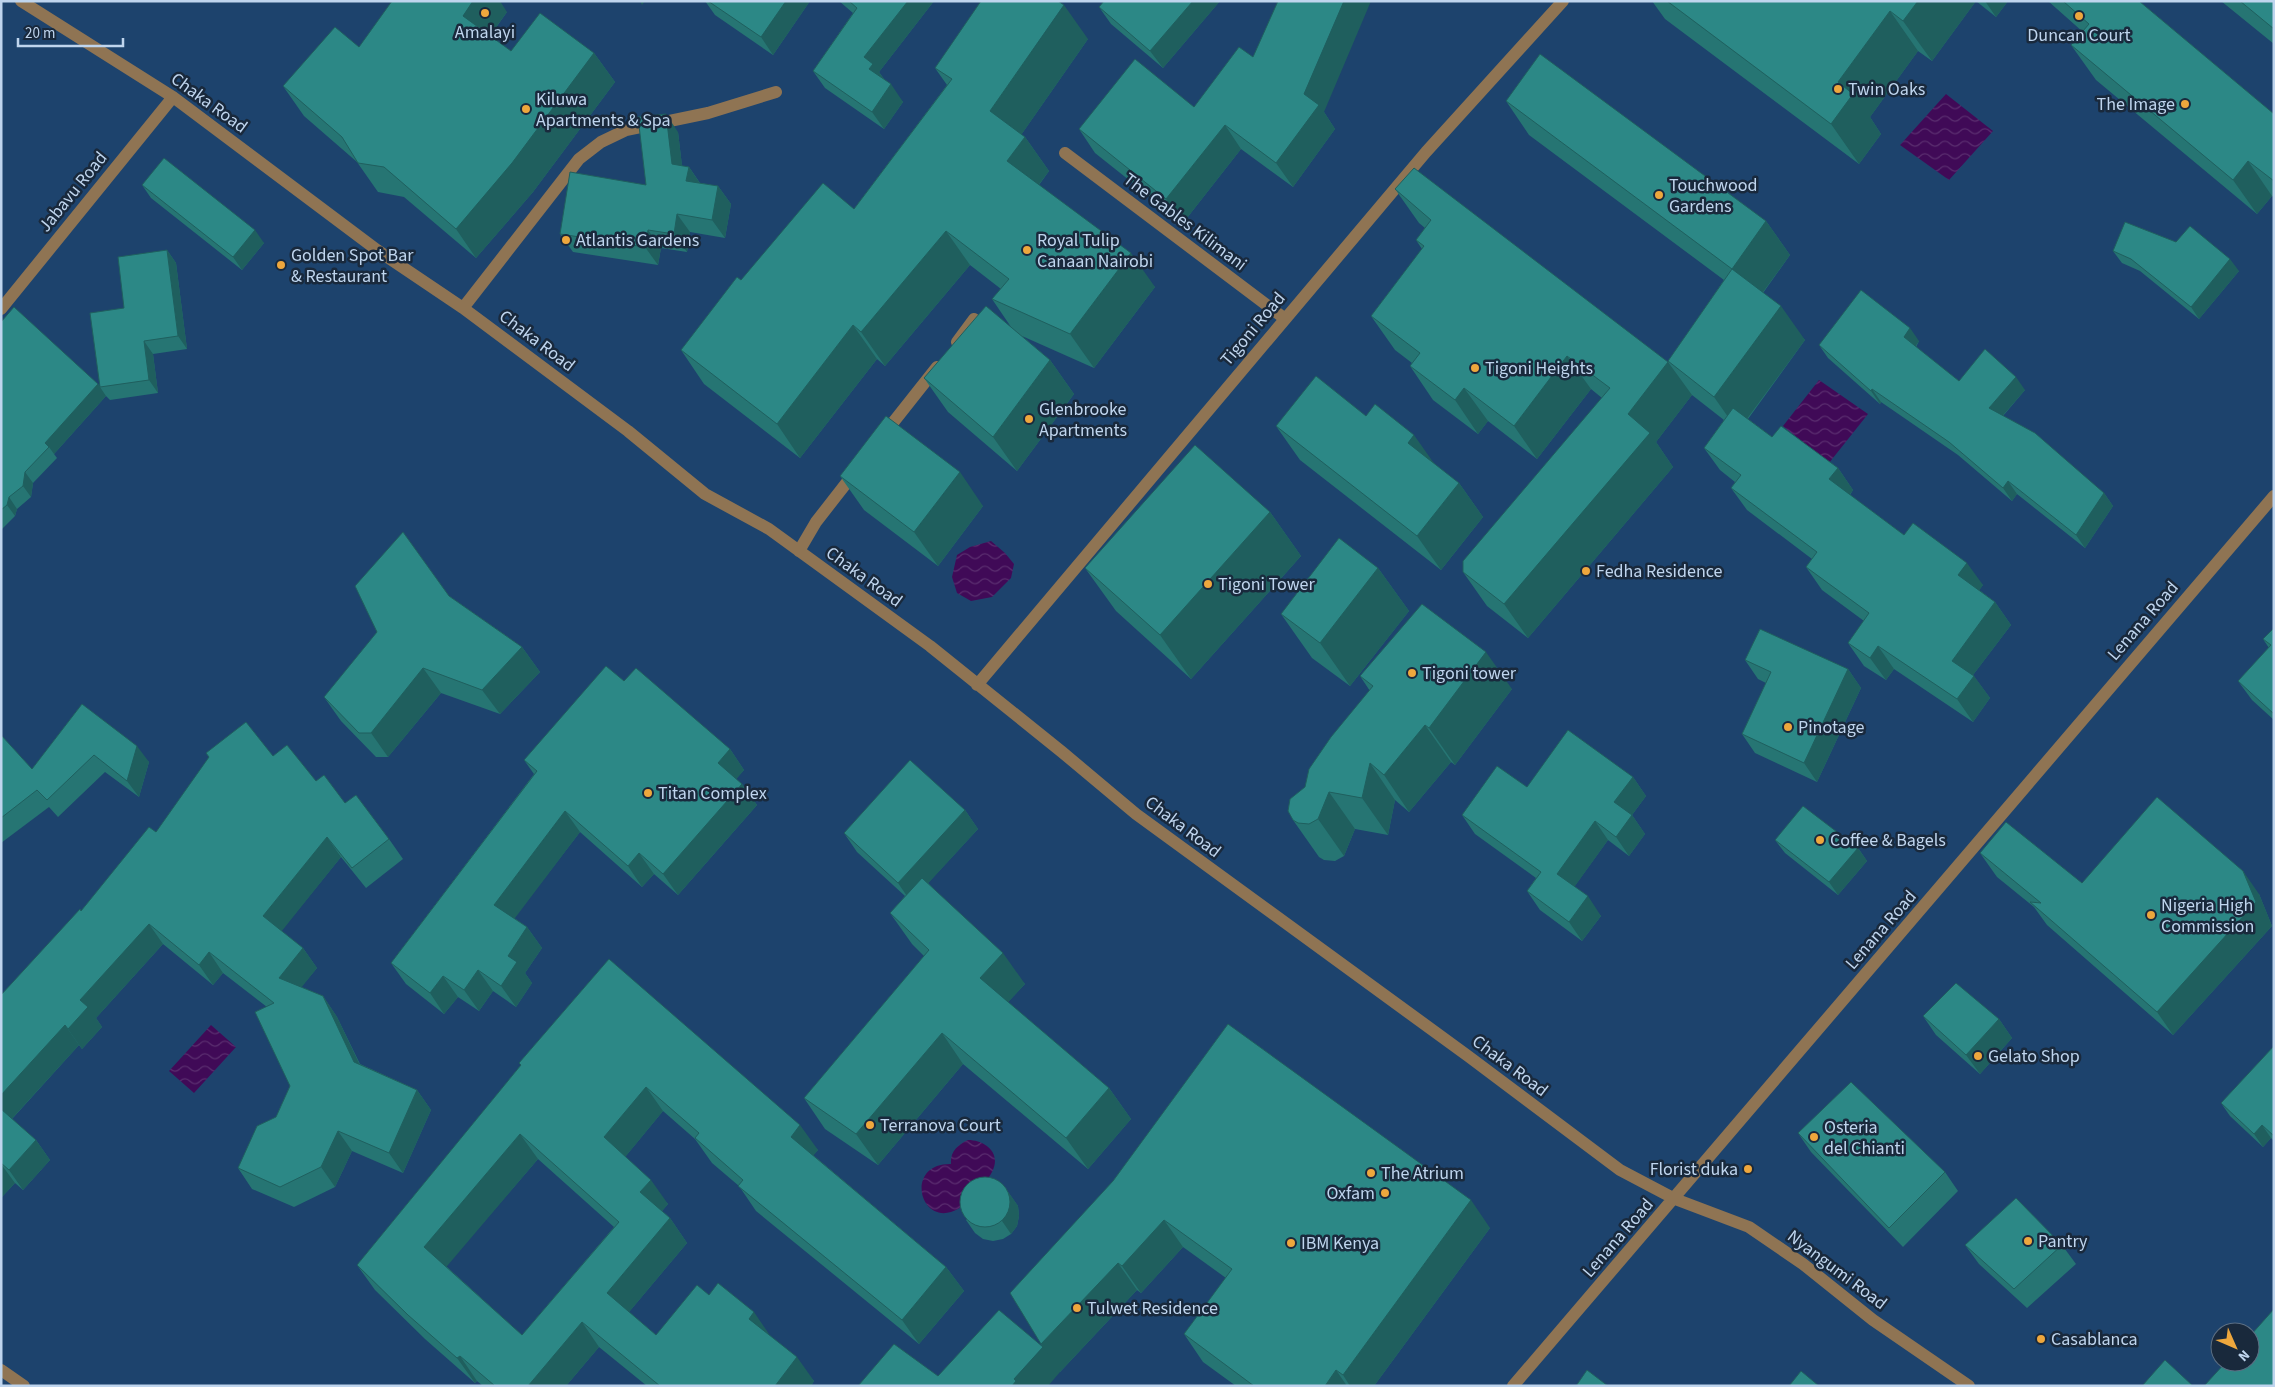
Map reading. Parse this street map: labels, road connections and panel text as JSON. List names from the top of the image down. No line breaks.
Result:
{"streets":{"street":["Chaka Road","Jabavu Road","The Gables Kilimani","Tigoni Road","Lenana Road","Nyangumi Road"]},"crossings":[["Chaka Road","Jabavu Road"],["Chaka Road","Tigoni Road"],["Chaka Road","Lenana Road"],["Chaka Road","Nyangumi Road"],["The Gables Kilimani","Tigoni Road"],["Lenana Road","Nyangumi Road"]],"places":["Amalayi","Duncan Court","Twin Oaks","The Image","Kiluwa Apartments & Spa","Touchwood Gardens","Atlantis Gardens","Royal Tulip Canaan Nairobi","Golden Spot Bar & Restaurant","Tigoni Heights","Glenbrooke Apartments","Fedha Residence","Tigoni Tower","Tigoni tower","Pinotage","Titan Complex","Coffee & Bagels","Nigeria High Commission","Gelato Shop","Terranova Court","Osteria del Chianti","Florist duka","The Atrium","Oxfam","Pantry","IBM Kenya","Tulwet Residence","Casablanca"],"scale_bar":"20 m","north":"bottom right"}
